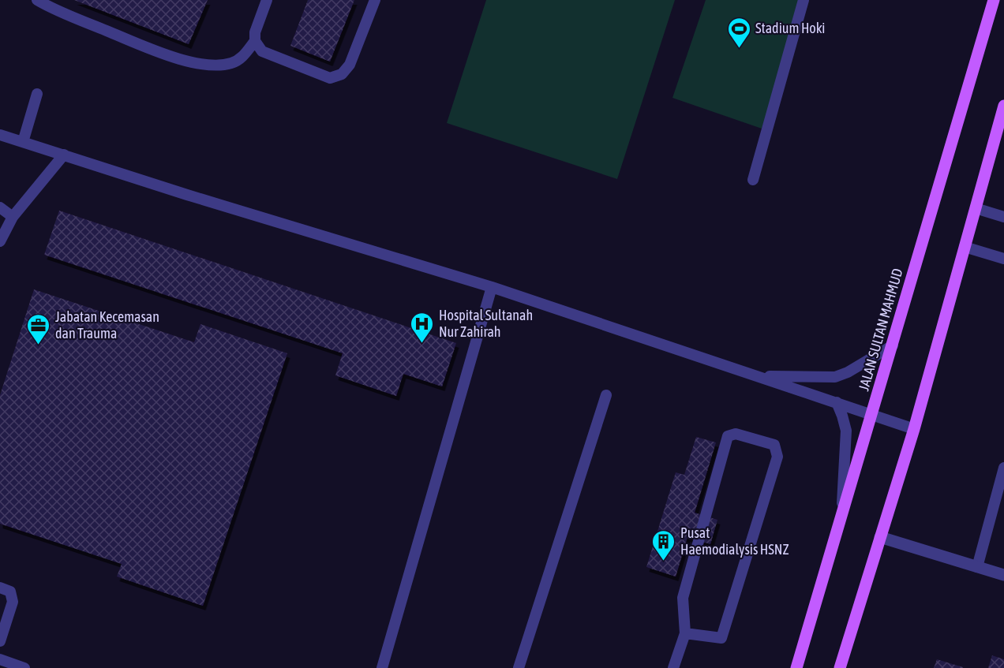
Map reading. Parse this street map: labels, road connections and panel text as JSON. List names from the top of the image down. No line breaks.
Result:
{"streets":{"main road":["JALAN SULTAN MAHMUD"]},"places":{"sports":["Stadium Hoki"],"hospital":["Hospital Sultanah Nur Zahirah"],"office":["Jabatan Kecemasan dan Trauma"],"building":["Pusat Haemodialysis HSNZ"]}}
